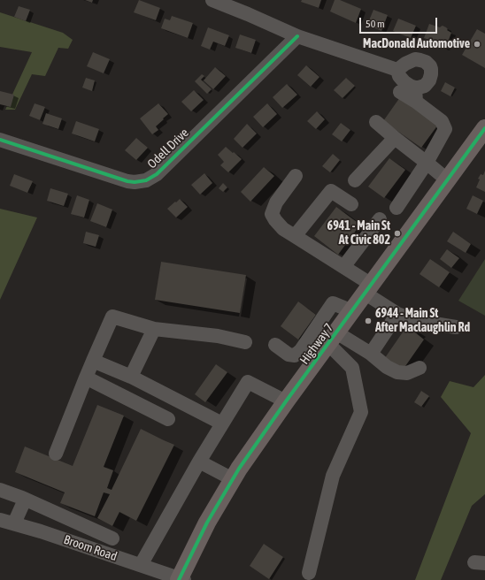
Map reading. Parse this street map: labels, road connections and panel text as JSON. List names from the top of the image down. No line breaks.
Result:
{"streets":{"main road":["Highway 7"],"street":["Odell Drive","Broom Road"]},"crossings":[["Highway 7","Broom Road"]],"places":["MacDonald Automotive","6941 - Main St At Civic 802","6944 - Main St After Maclaughlin Rd"],"scale_bar":"50 m"}
